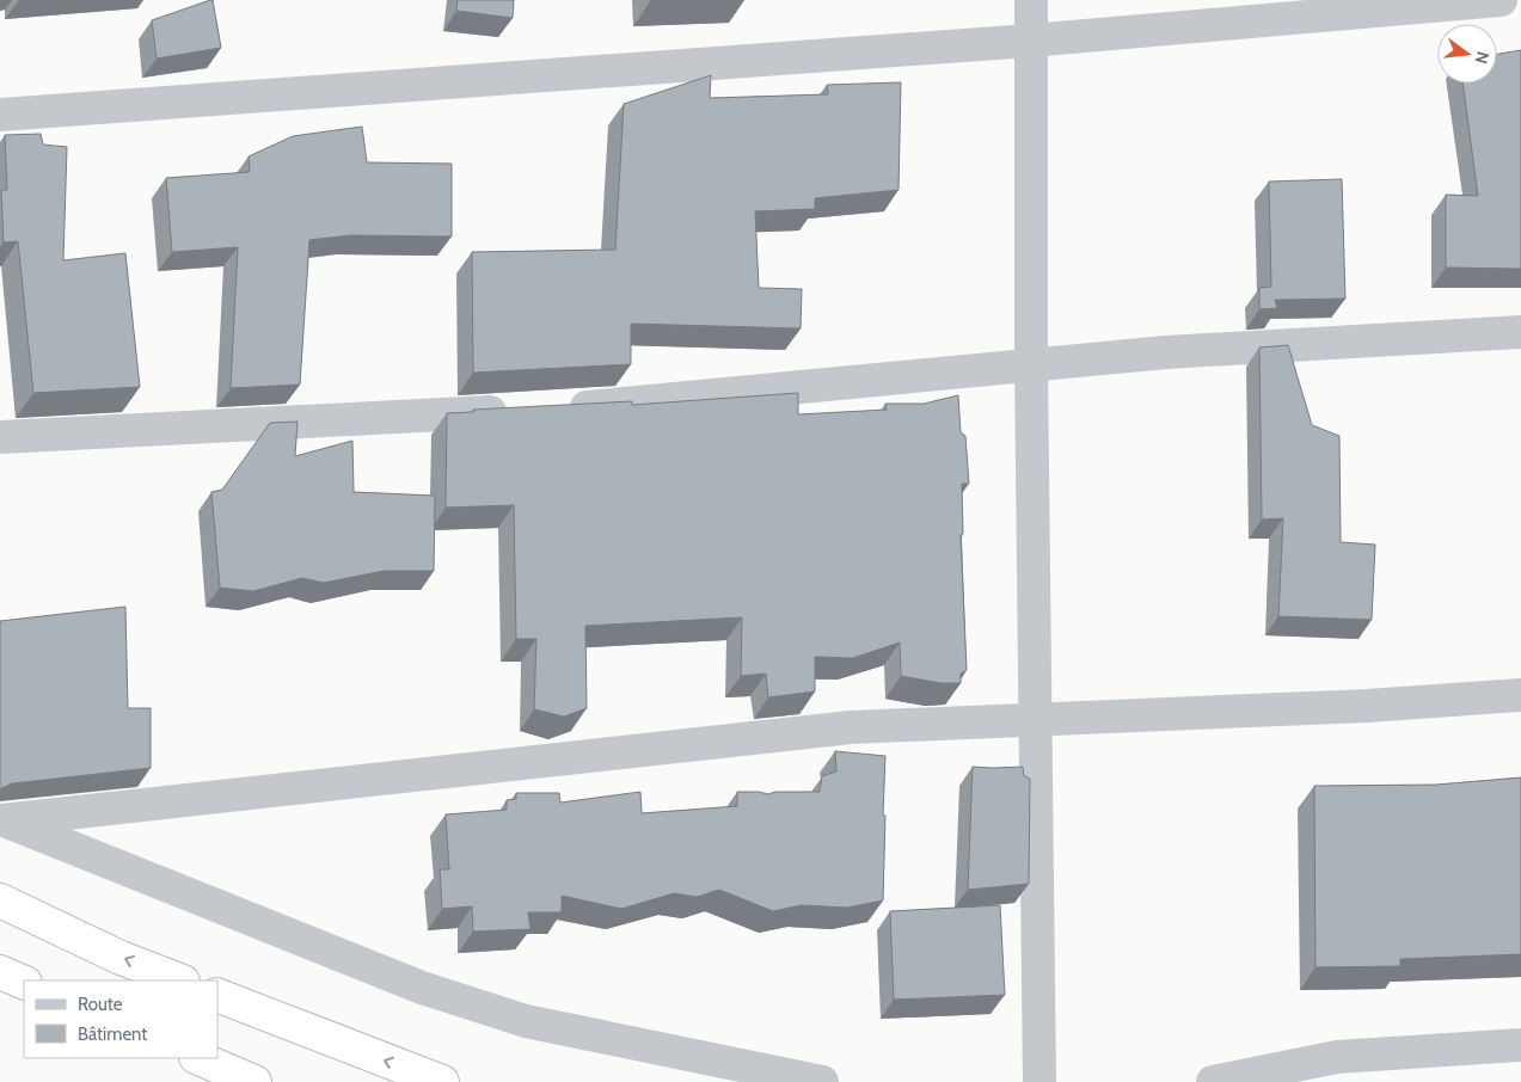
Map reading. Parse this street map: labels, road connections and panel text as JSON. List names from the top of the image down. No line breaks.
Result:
{"legend":["Route","Bâtiment"],"north":"right"}
